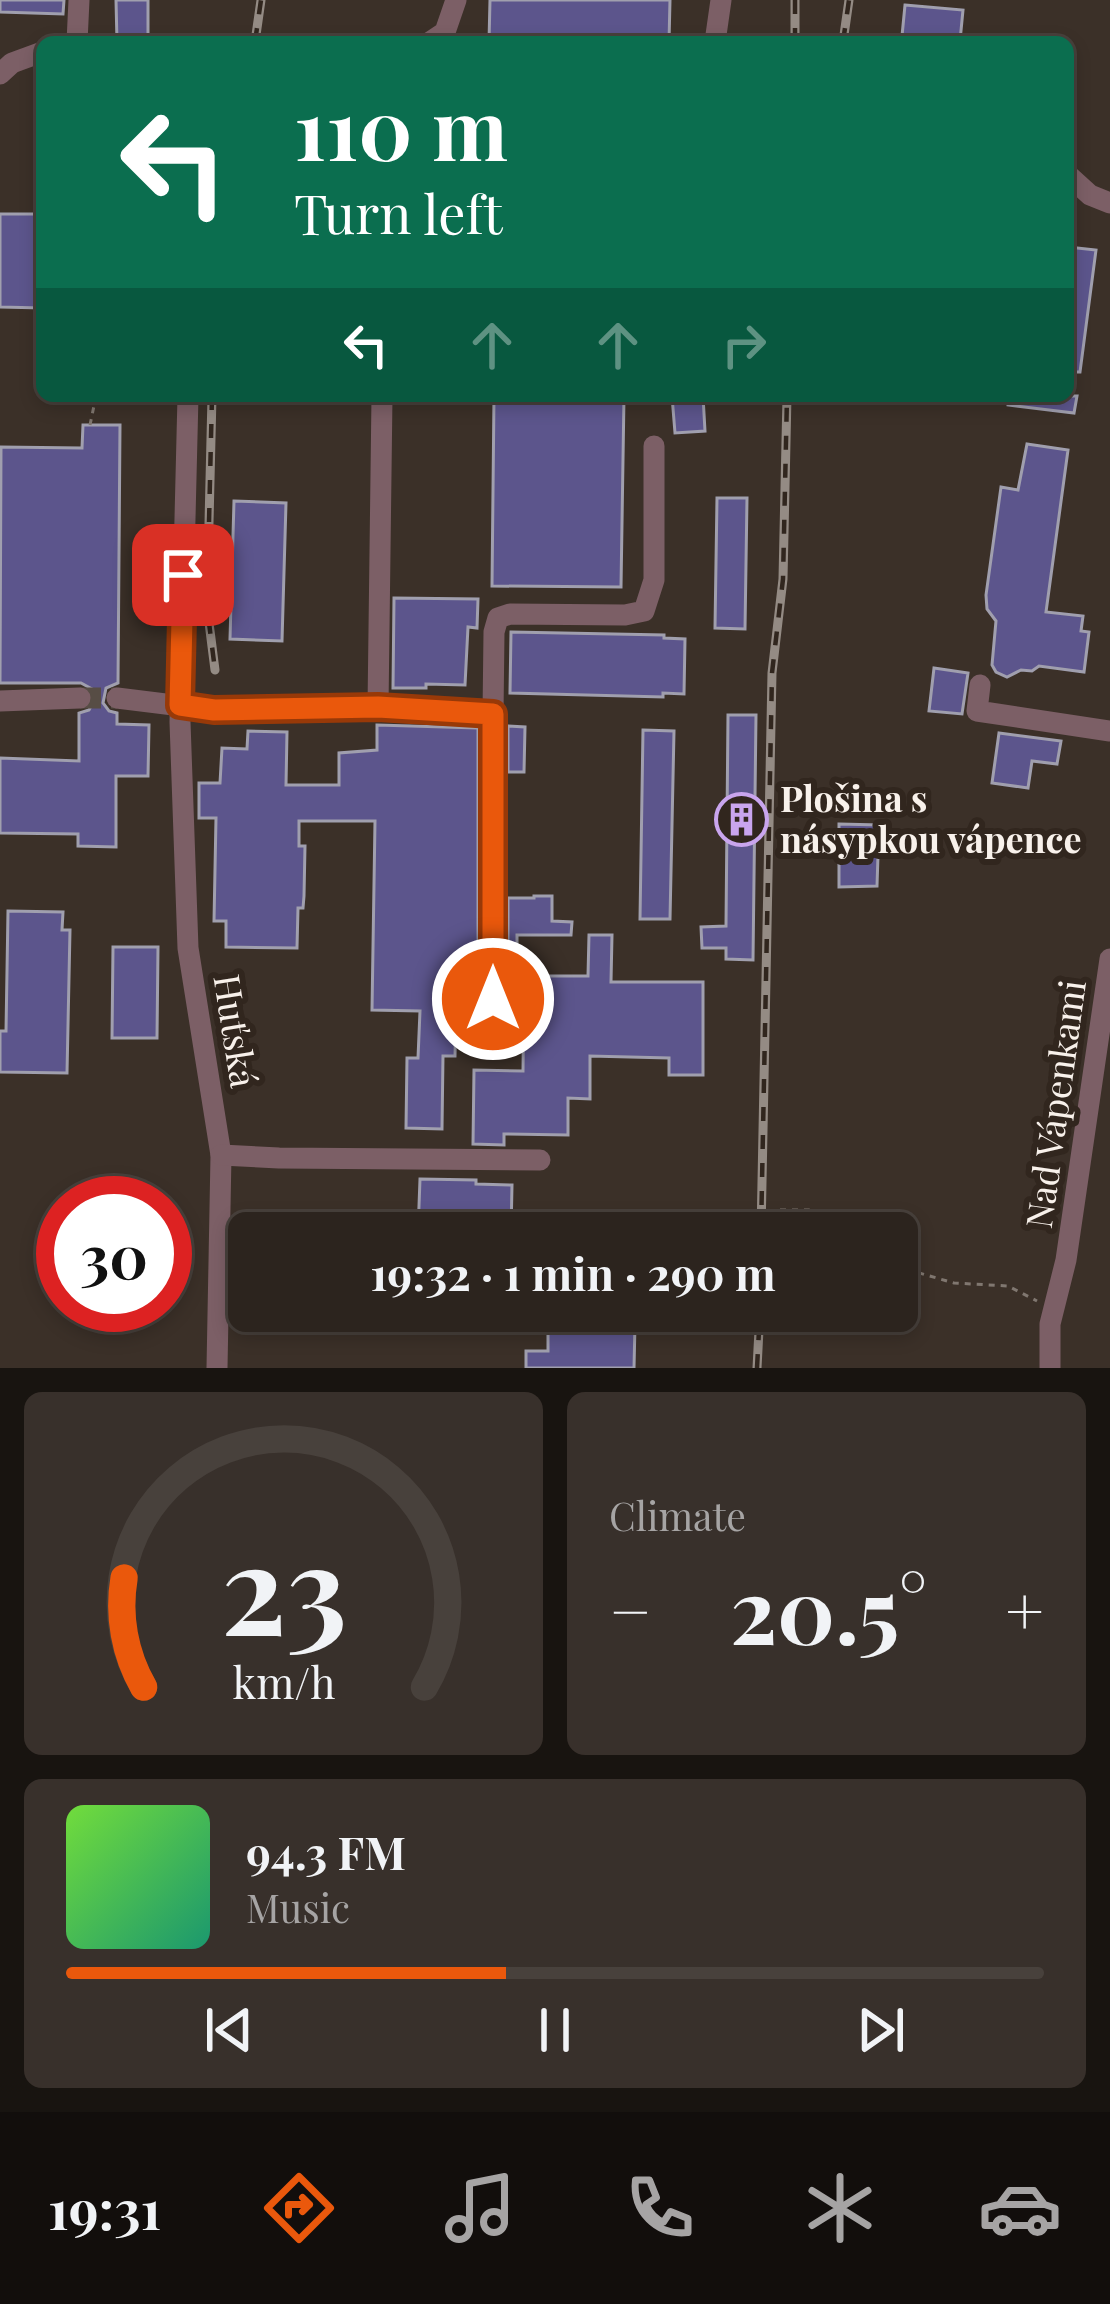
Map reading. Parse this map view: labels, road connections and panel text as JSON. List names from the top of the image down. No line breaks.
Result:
{"streets":{"street":["Huťská","Nad Vápenkami"]},"places":{"building":["Plošina s násypkou vápence"]},"page":{"turn":["110 m","Turn left"],"limit":"30","trip":"19:32 · 1 min · 290 m","tile":"Climate","heat":["−","20.5°","+"],"song":["94.3 FM","Music"],"tabs":"19:31","gauge":["23","km/h"]}}
